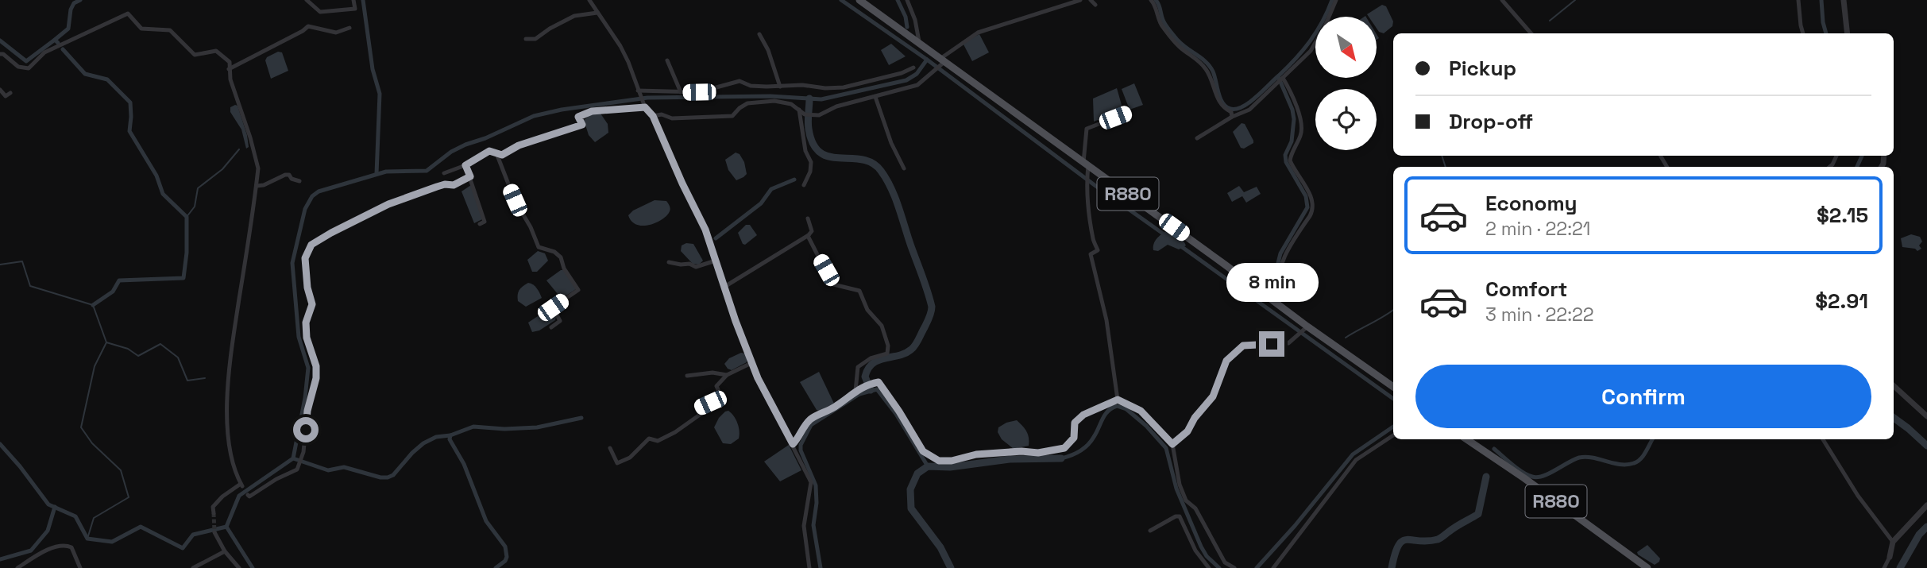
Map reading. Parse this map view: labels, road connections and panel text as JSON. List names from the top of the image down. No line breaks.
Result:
{"streets":{"main road":["R880"]},"north":"bottom right","page":{"banner":["Pickup","Drop-off"],"list":[{"name":"Economy","note":"2 min · 22:21","value":"$2.15"},{"name":"Comfort","note":"3 min · 22:22","value":"$2.91"}],"bubble":"8 min","buttons":"Confirm"}}
